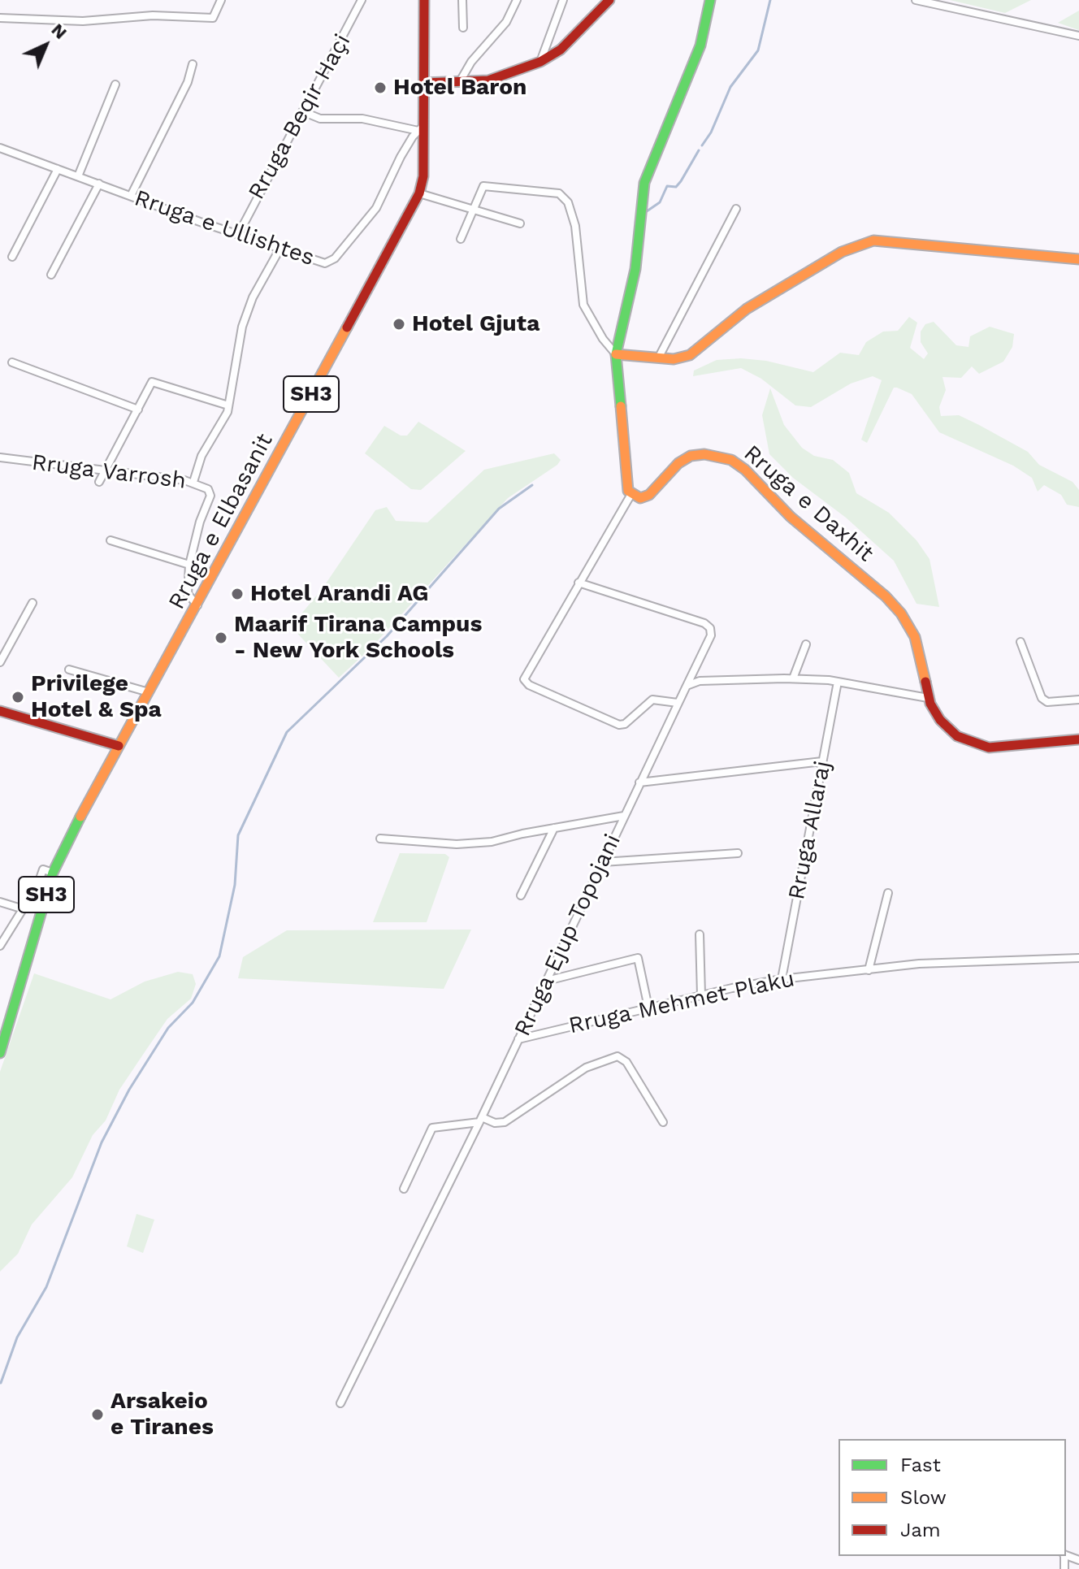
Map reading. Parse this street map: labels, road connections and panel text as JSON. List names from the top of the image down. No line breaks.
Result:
{"streets":{"street":["Rruga Beqir Haçi","Rruga e Ullishtes","SH3","Rruga Varrosh","Rruga e Daxhit","Rruga e Elbasanit","Rruga Allaraj","Rruga Ejup Topojani","Rruga Mehmet Plaku"]},"crossings":[["Rruga Beqir Haçi","Rruga e Ullishtes"],["Rruga e Ullishtes","Rruga e Elbasanit"],["Rruga Varrosh","Rruga e Elbasanit"],["Rruga Allaraj","Rruga Mehmet Plaku"],["Rruga Ejup Topojani","Rruga Mehmet Plaku"]],"places":["Hotel Baron","Hotel Gjuta","Hotel Arandi AG","Maarif Tirana Campus - New York Schools","Privilege Hotel & Spa","Arsakeio e Tiranes"],"legend":["Fast","Slow","Jam"],"north":"top right"}
